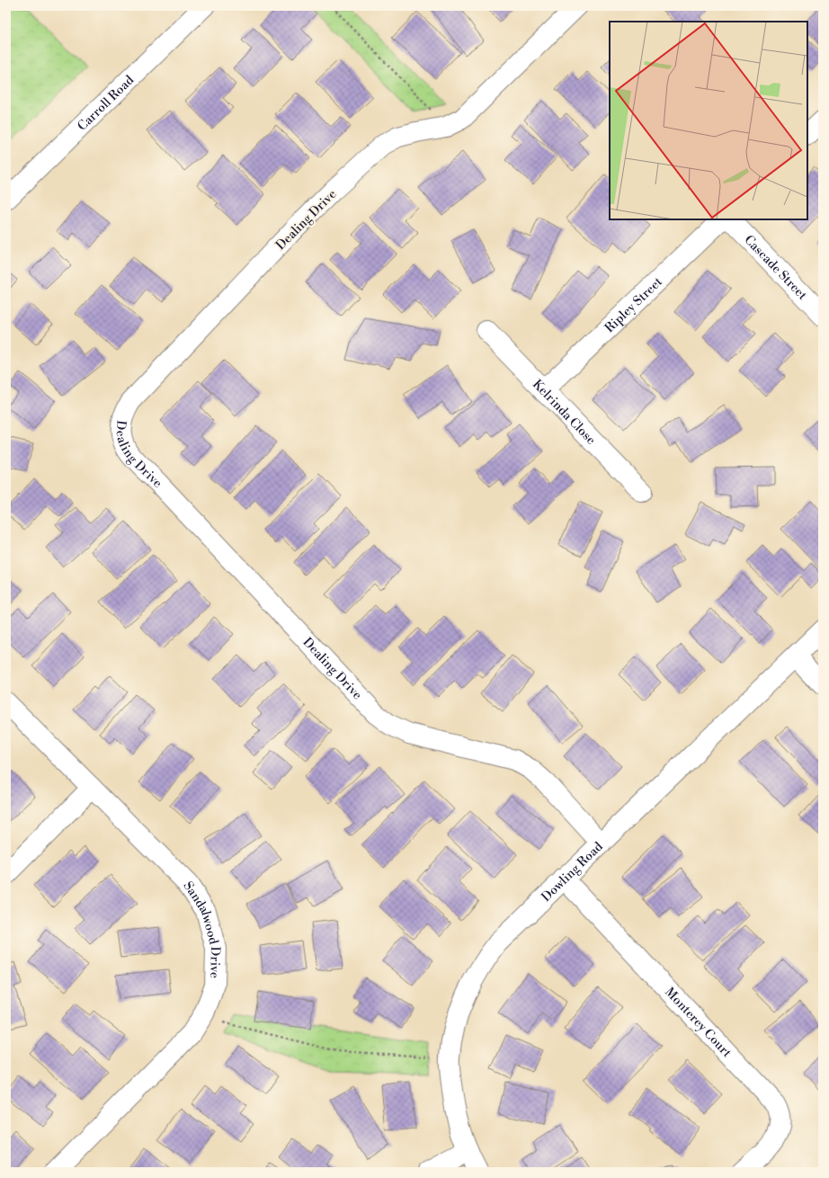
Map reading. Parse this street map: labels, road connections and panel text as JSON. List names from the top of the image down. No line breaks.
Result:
{"streets":{"street":["Carroll Road","Dealing Drive","Cascade Street","Ripley Street","Kelrinda Close","Dowling Road","Sandalwood Drive","Monterey Court"]},"crossings":[["Dealing Drive","Dowling Road"],["Ripley Street","Kelrinda Close"],["Dowling Road","Monterey Court"]]}
